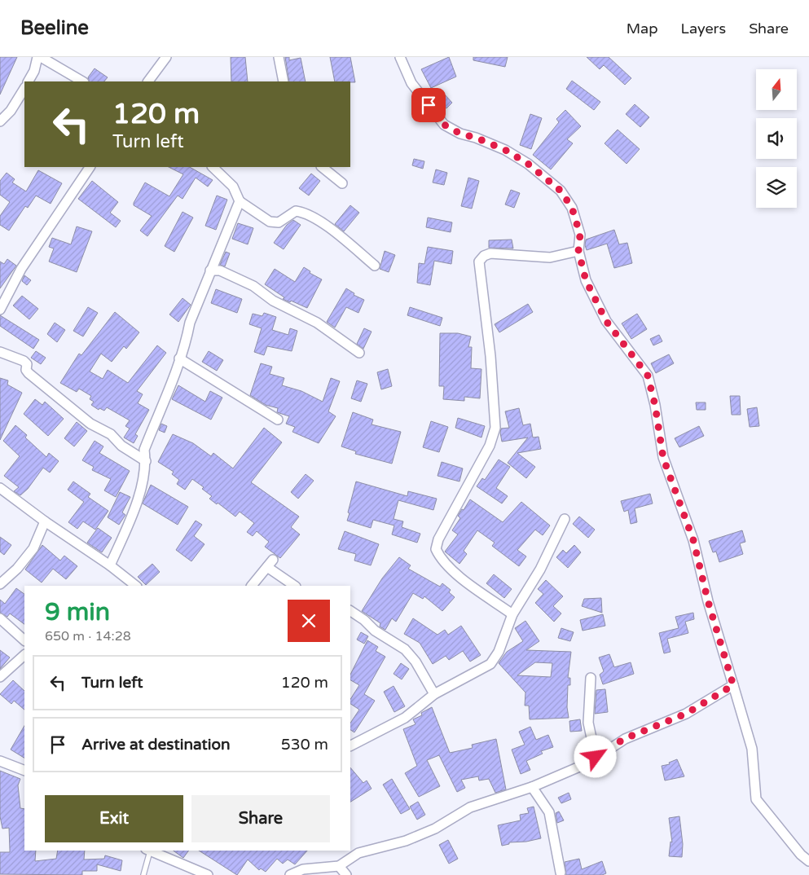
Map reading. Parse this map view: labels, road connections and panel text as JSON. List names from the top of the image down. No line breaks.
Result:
{"north":"top","page":{"header":"Beeline","nav":["Map","Layers","Share"],"turn":["120 m","Turn left"],"heading":["9 min","650 m · 14:28"],"list":[{"name":"Turn left","value":"120 m"},{"name":"Arrive at destination","value":"530 m"}],"buttons":["Exit","Share"]}}
